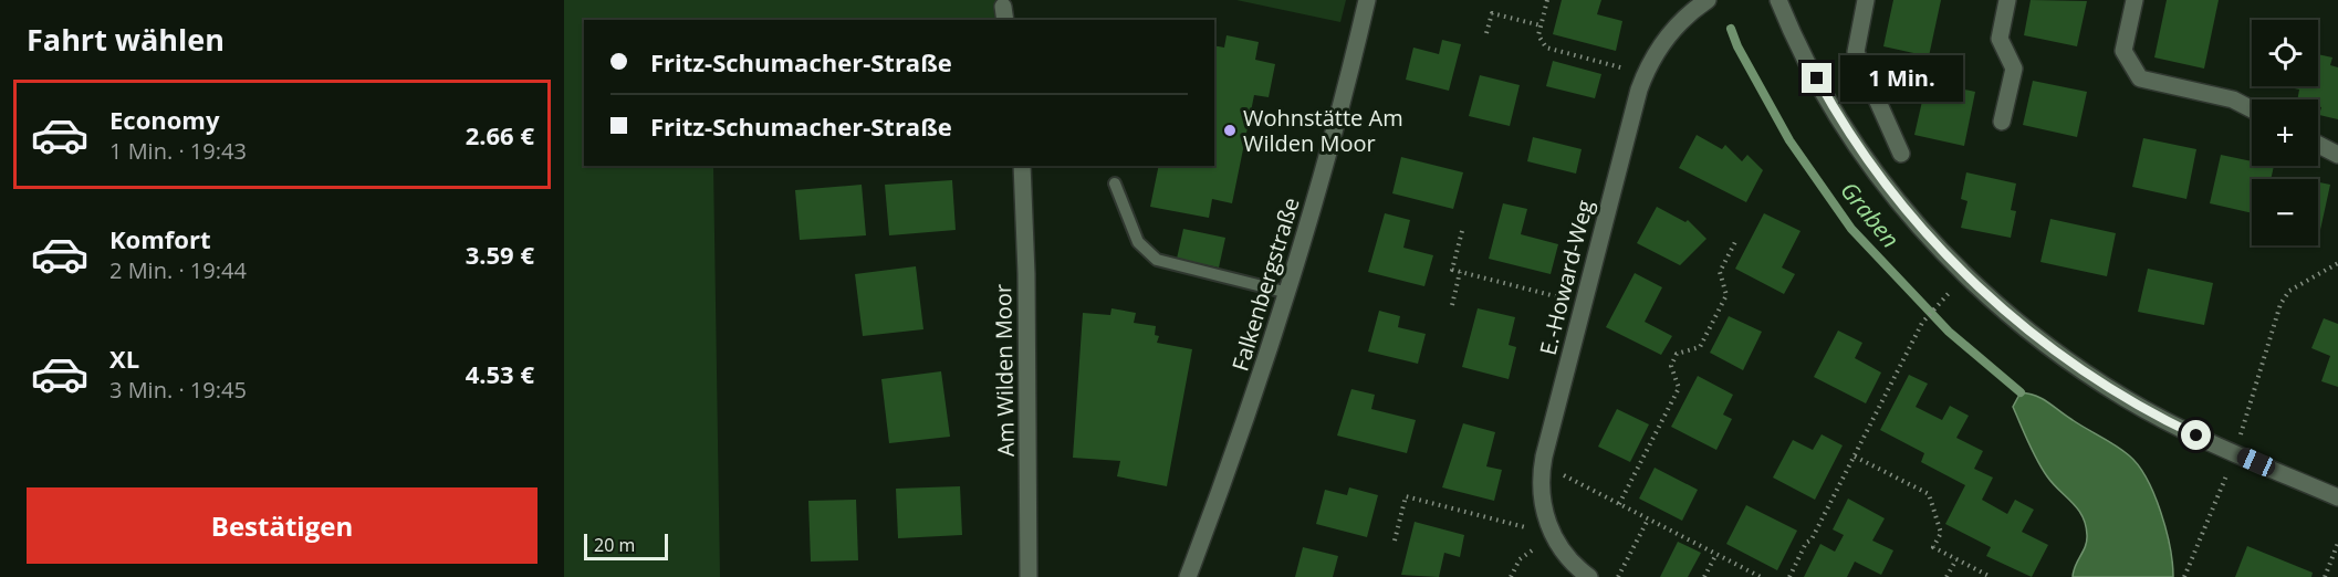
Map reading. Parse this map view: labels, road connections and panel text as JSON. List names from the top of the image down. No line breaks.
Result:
{"streets":{"street":["E.-Howard-Weg","Falkenbergstraße","Am Wilden Moor"]},"water":["Graben"],"places":["Wohnstätte Am Wilden Moor"],"scale_bar":"20 m","page":{"heading":"Fahrt wählen","map_buttons":["+","−"],"banner":["Fritz-Schumacher-Straße","Fritz-Schumacher-Straße"],"bubble":"1 Min.","list":[{"name":"Economy","note":"1 Min. · 19:43","value":"2.66 €"},{"name":"Komfort","note":"2 Min. · 19:44","value":"3.59 €"},{"name":"XL","note":"3 Min. · 19:45","value":"4.53 €"}],"buttons":"Bestätigen","scale":"20 m"}}
